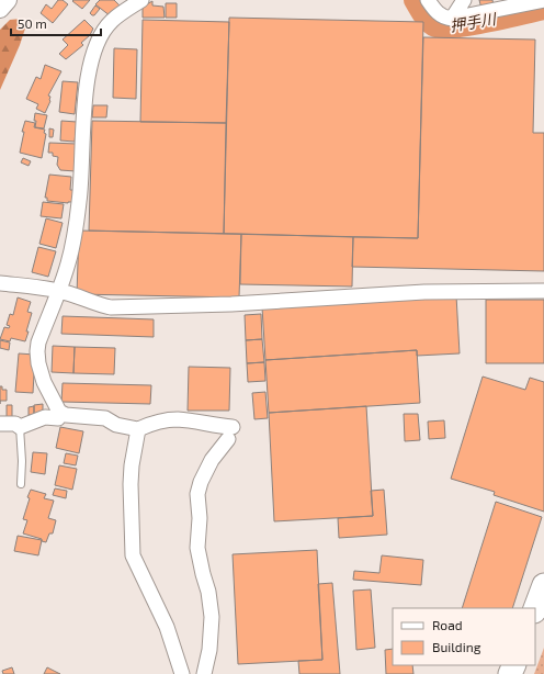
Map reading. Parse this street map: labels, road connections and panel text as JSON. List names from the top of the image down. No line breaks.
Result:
{"water":["押手川"],"legend":["Road","Building"],"scale_bar":"50 m"}
